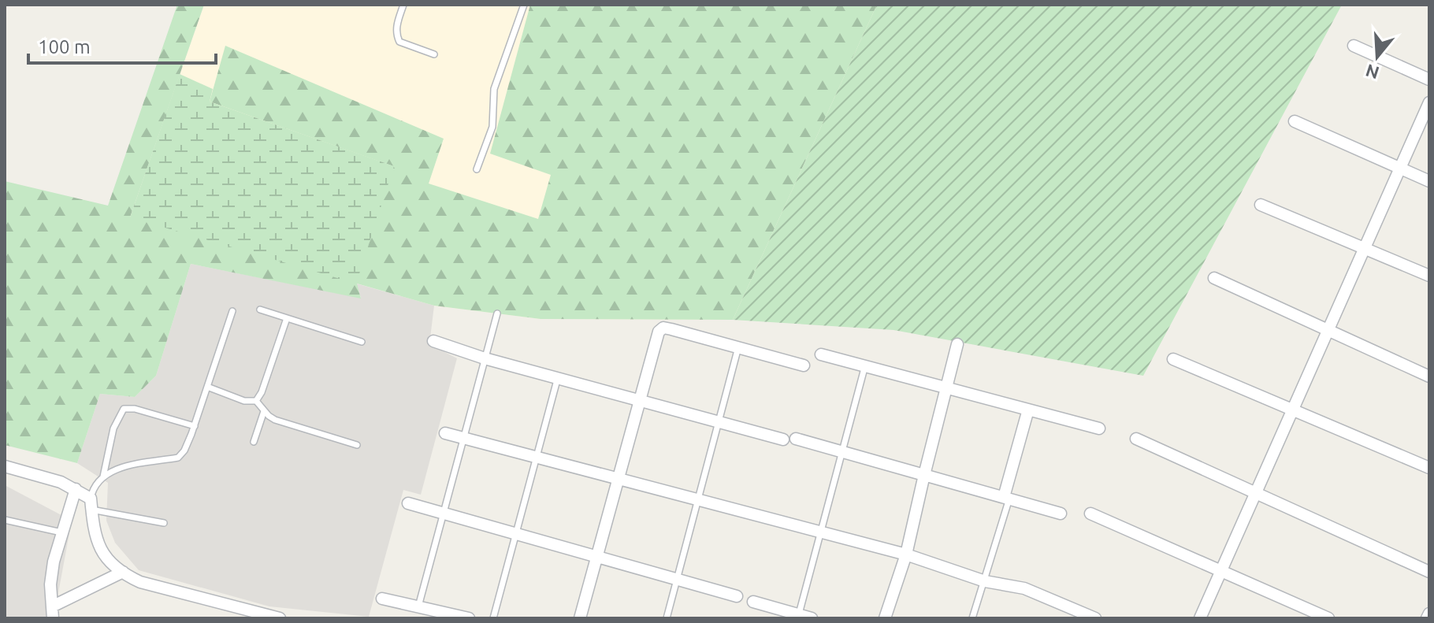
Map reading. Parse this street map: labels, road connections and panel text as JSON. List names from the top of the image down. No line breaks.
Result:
{"scale_bar":"100 m","north":"bottom"}
